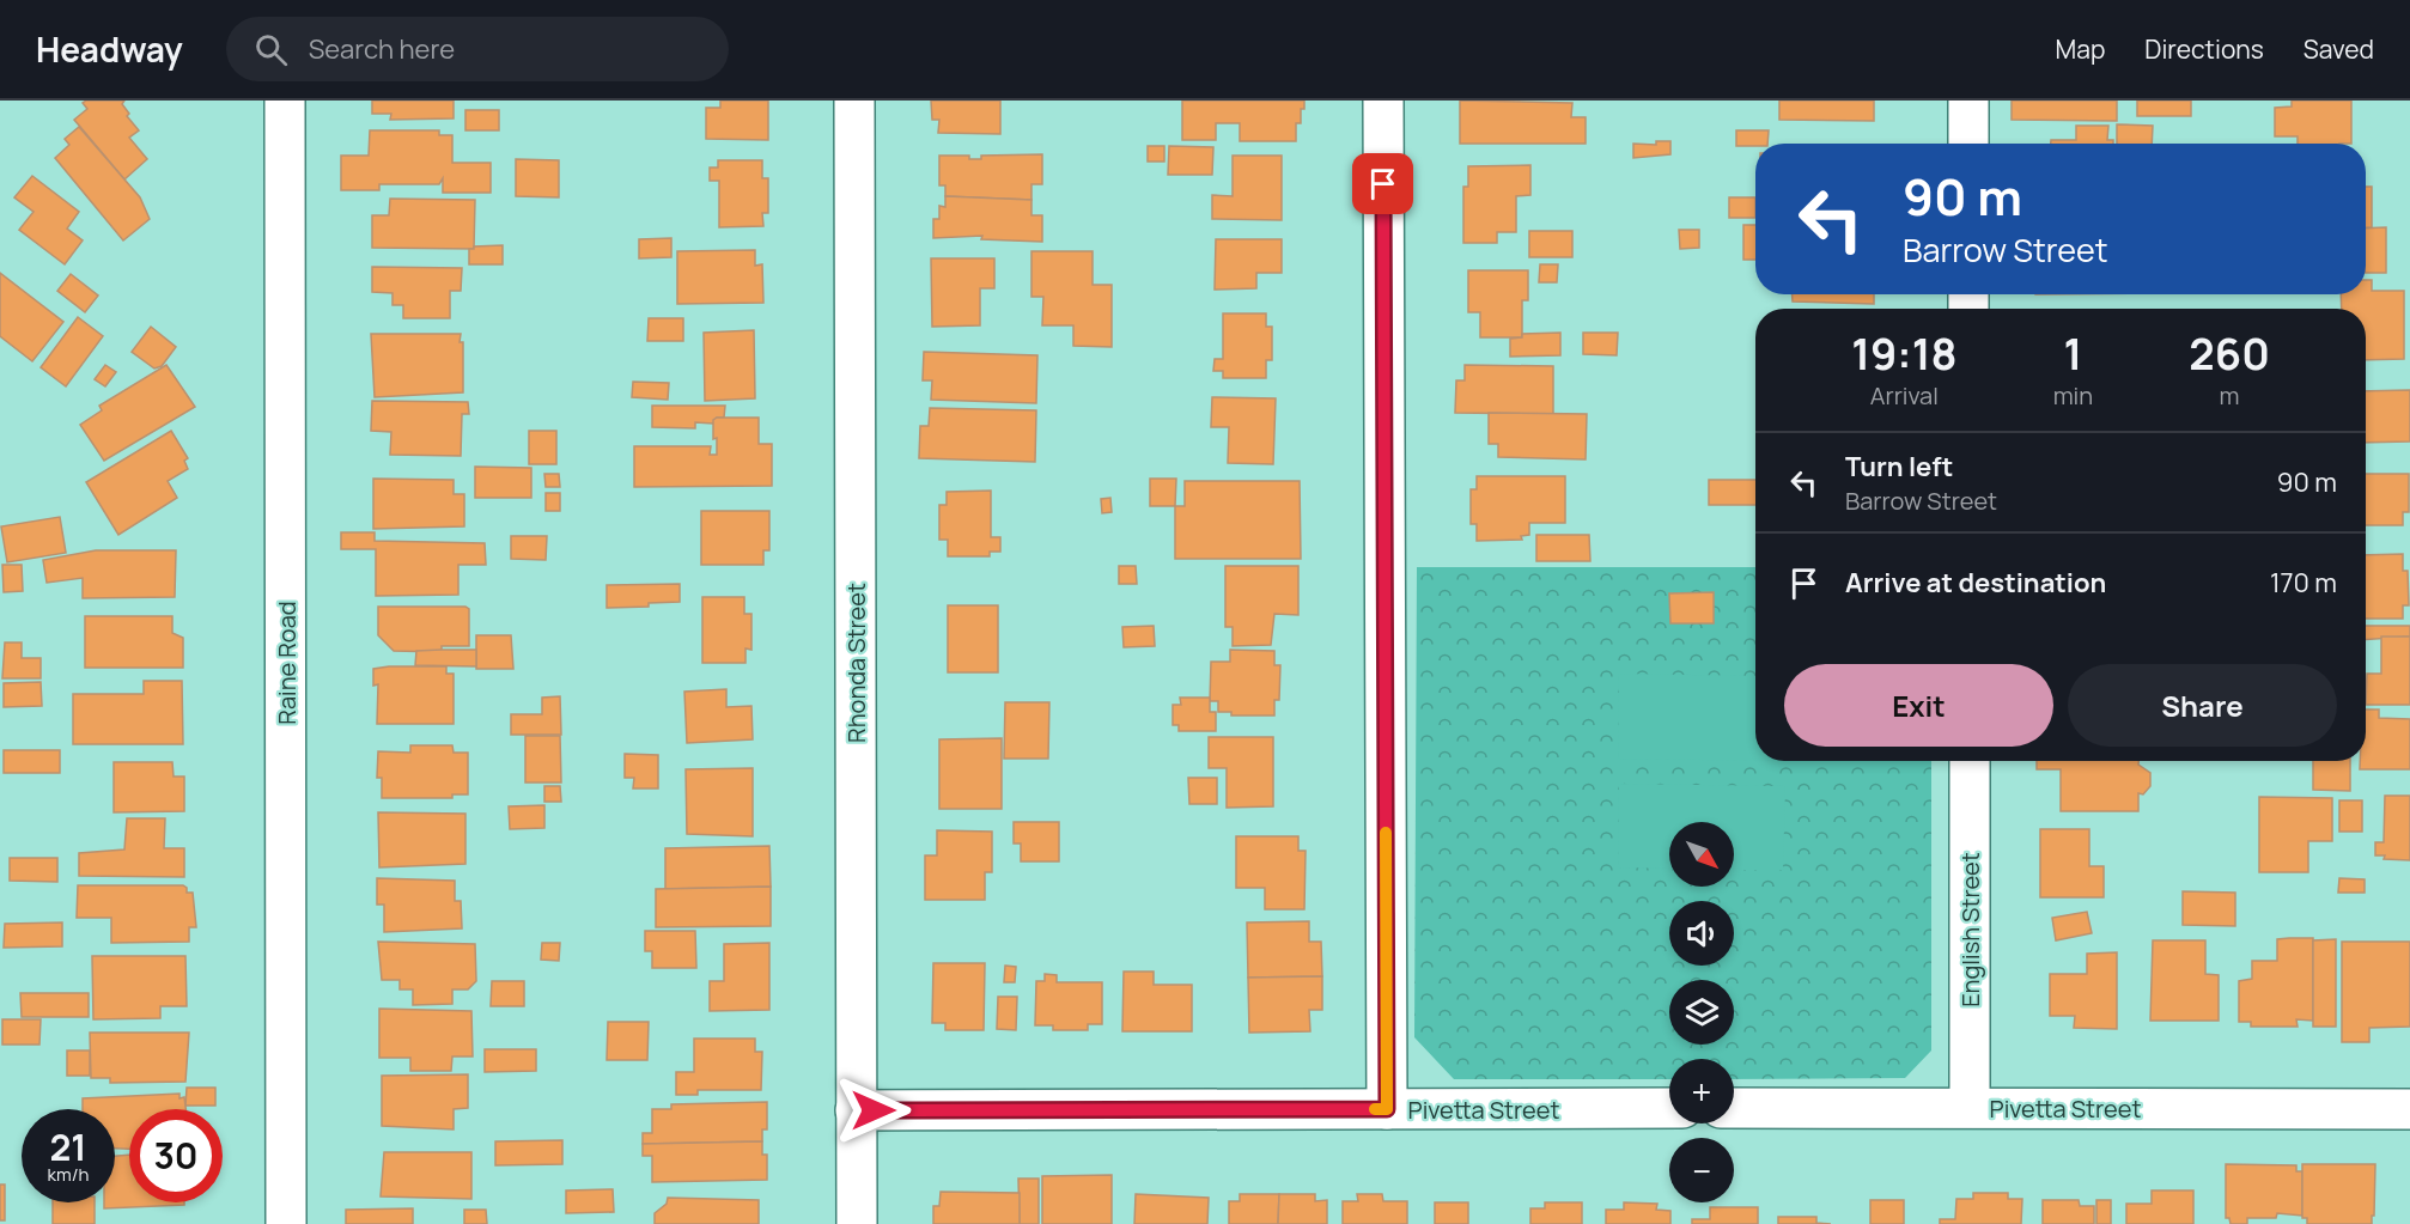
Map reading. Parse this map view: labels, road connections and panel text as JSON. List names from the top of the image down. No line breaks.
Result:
{"streets":{"street":["Raine Road","Rhonda Street","English Street","Pivetta Street"]},"crossings":[["Rhonda Street","Pivetta Street"],["English Street","Pivetta Street"]],"north":"bottom right","page":{"header":"Headway","search":"Search here","nav":["Map","Directions","Saved"],"turn":["90 m","Barrow Street"],"eta":["19:18","Arrival","1","min","260","m"],"list":[{"name":"Turn left","note":"Barrow Street","value":"90 m"},{"name":"Arrive at destination","value":"170 m"}],"buttons":["Exit","Share"],"map_buttons":["+","−"],"speed":"21 km/h","limit":"30"}}
